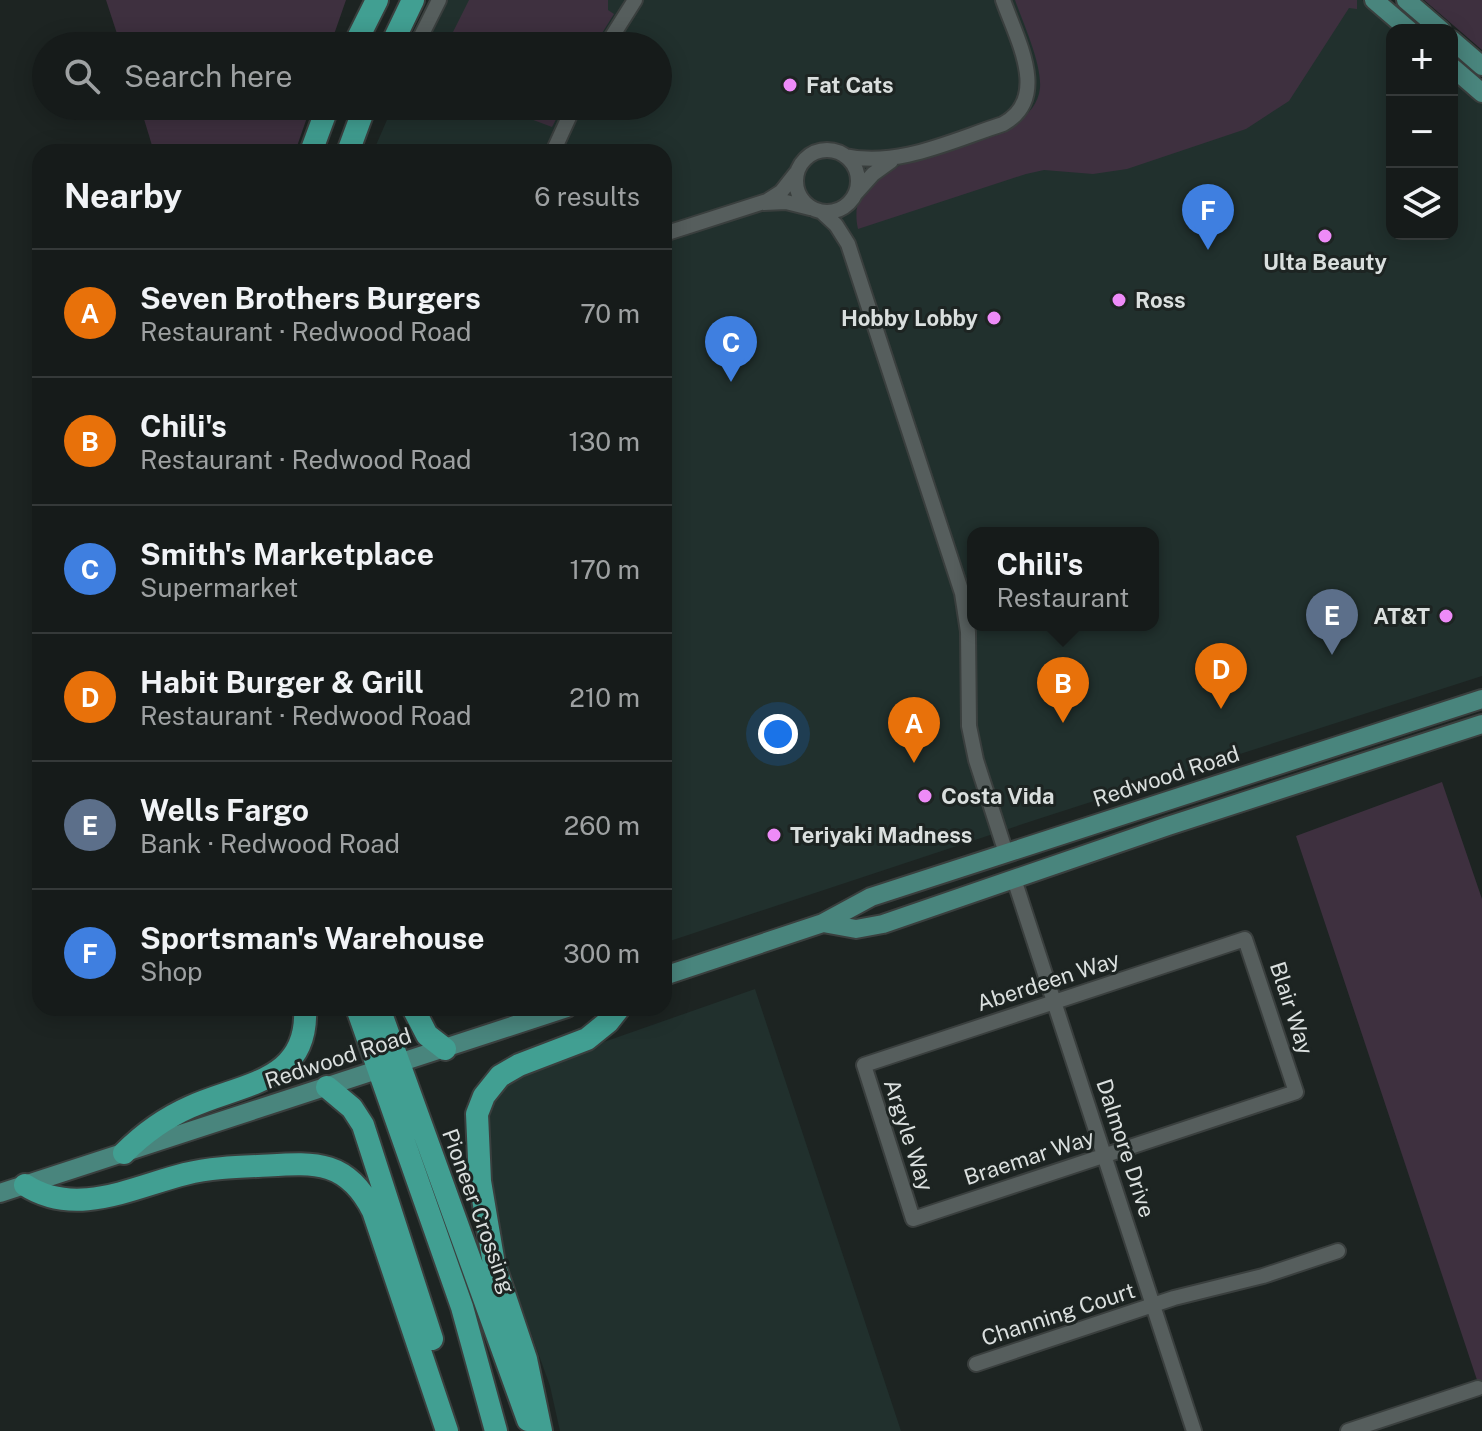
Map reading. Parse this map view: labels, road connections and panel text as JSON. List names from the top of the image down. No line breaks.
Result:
{"streets":{"highway":["Pioneer Crossing"],"main road":["Redwood Road"],"street":["Aberdeen Way","Blair Way","Argyle Way","Dalmore Drive","Braemar Way","Channing Court"]},"crossings":[["Redwood Road","Dalmore Drive"],["Redwood Road","Pioneer Crossing"],["Aberdeen Way","Blair Way"],["Aberdeen Way","Argyle Way"],["Aberdeen Way","Dalmore Drive"],["Blair Way","Braemar Way"],["Argyle Way","Braemar Way"],["Dalmore Drive","Braemar Way"],["Dalmore Drive","Channing Court"]],"places":["Fat Cats","Ulta Beauty","Ross","Hobby Lobby","AT&T","Costa Vida","Teriyaki Madness"],"page":{"map_buttons":["+","−"],"search":"Search here","heading":["Nearby","6 results"],"pins":["F","C","E","D","B","A"],"list":[{"mark":"A","name":"Seven Brothers Burgers","note":"Restaurant · Redwood Road","value":"70 m"},{"mark":"B","name":"Chili's","note":"Restaurant · Redwood Road","value":"130 m"},{"mark":"C","name":"Smith's Marketplace","note":"Supermarket","value":"170 m"},{"mark":"D","name":"Habit Burger & Grill","note":"Restaurant · Redwood Road","value":"210 m"},{"mark":"E","name":"Wells Fargo","note":"Bank · Redwood Road","value":"260 m"},{"mark":"F","name":"Sportsman's Warehouse","note":"Shop","value":"300 m"}],"popup":["Chili's","Restaurant"]}}
